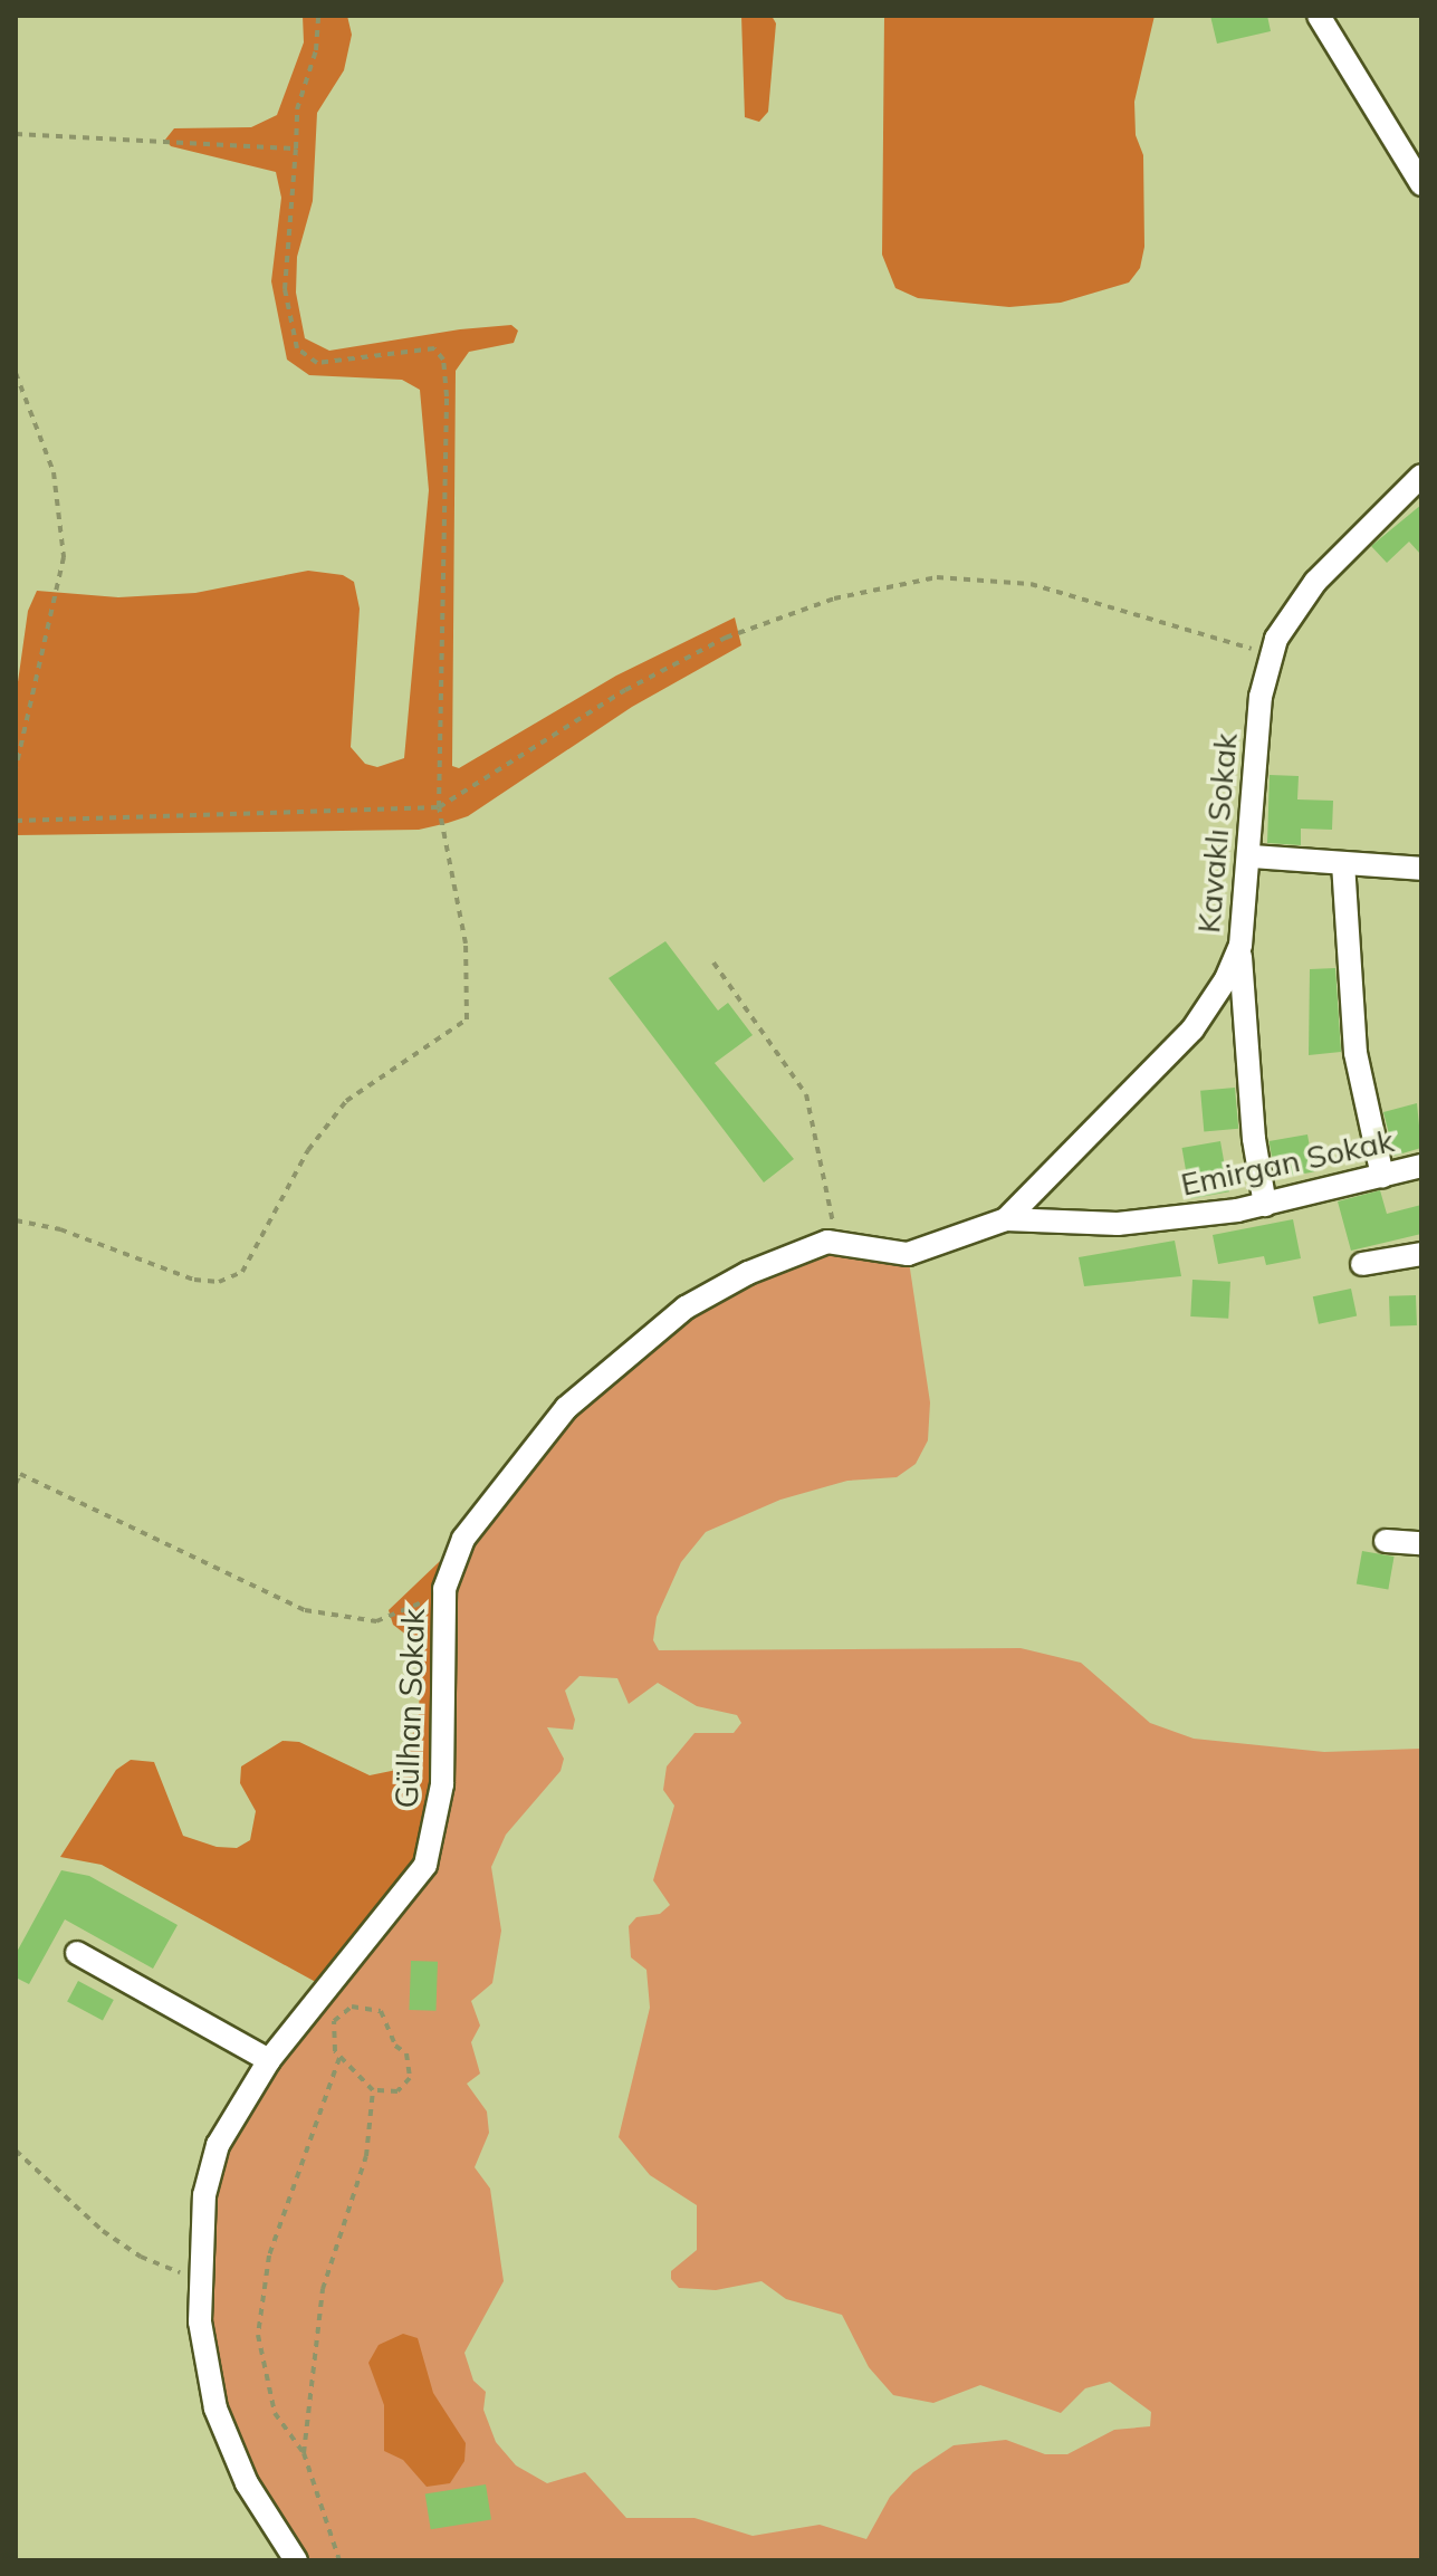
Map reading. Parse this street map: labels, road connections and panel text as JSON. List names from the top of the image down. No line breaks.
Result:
{"streets":{"street":["Kavaklı Sokak","Emirgan Sokak","Gülhan Sokak"]},"crossings":[["Kavaklı Sokak","Emirgan Sokak"],["Kavaklı Sokak","Gülhan Sokak"],["Emirgan Sokak","Gülhan Sokak"]]}
